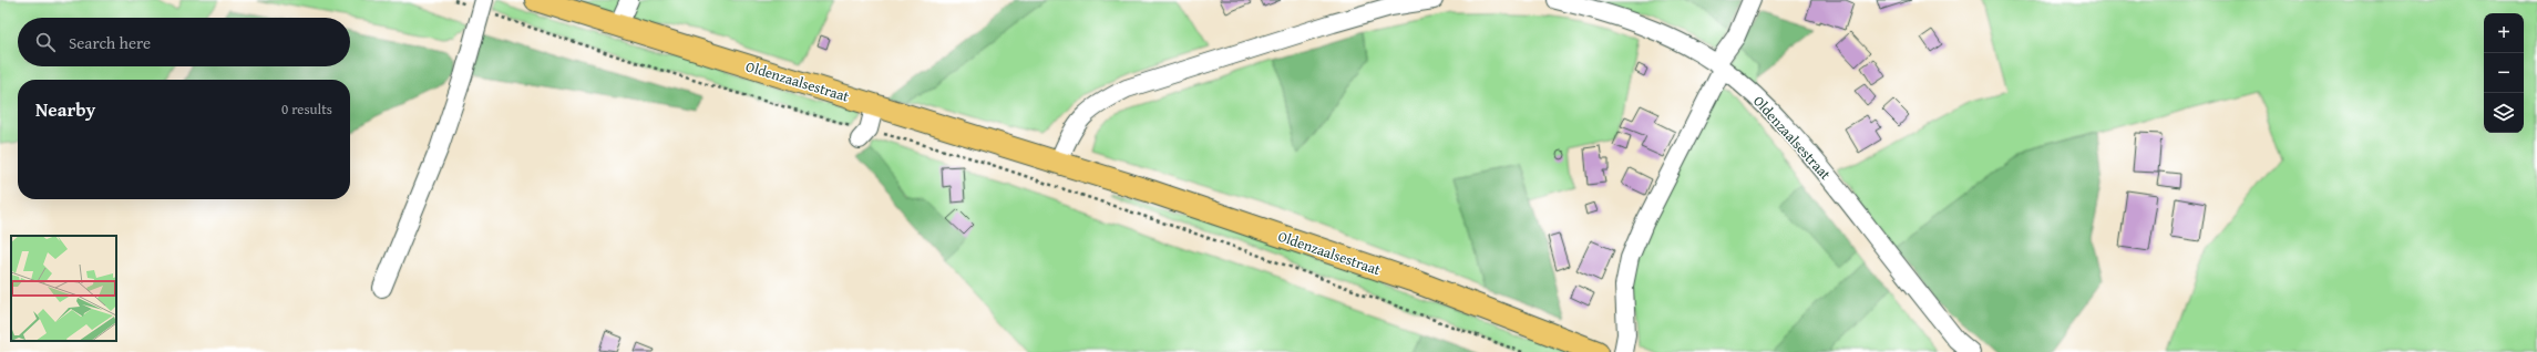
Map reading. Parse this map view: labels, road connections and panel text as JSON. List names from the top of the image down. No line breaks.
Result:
{"streets":{"main road":["Oldenzaalsestraat"]},"page":{"map_buttons":["+","−"],"search":"Search here","heading":["Nearby","0 results"]}}
